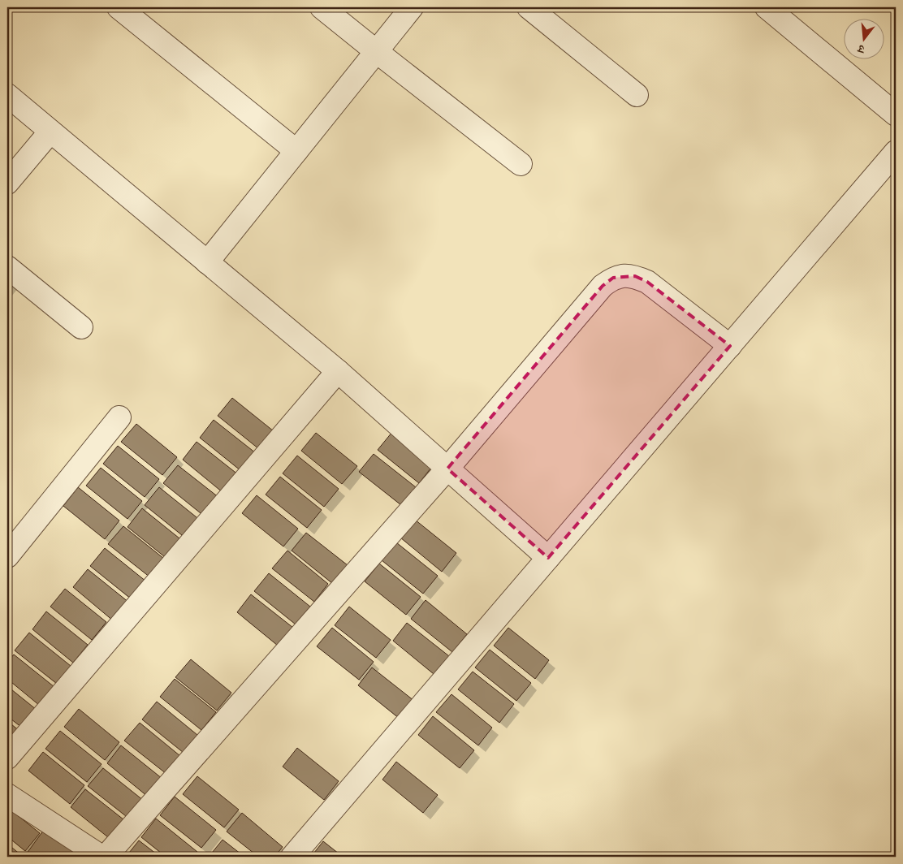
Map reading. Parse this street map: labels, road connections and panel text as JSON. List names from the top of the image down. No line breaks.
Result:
{"north":"bottom"}
